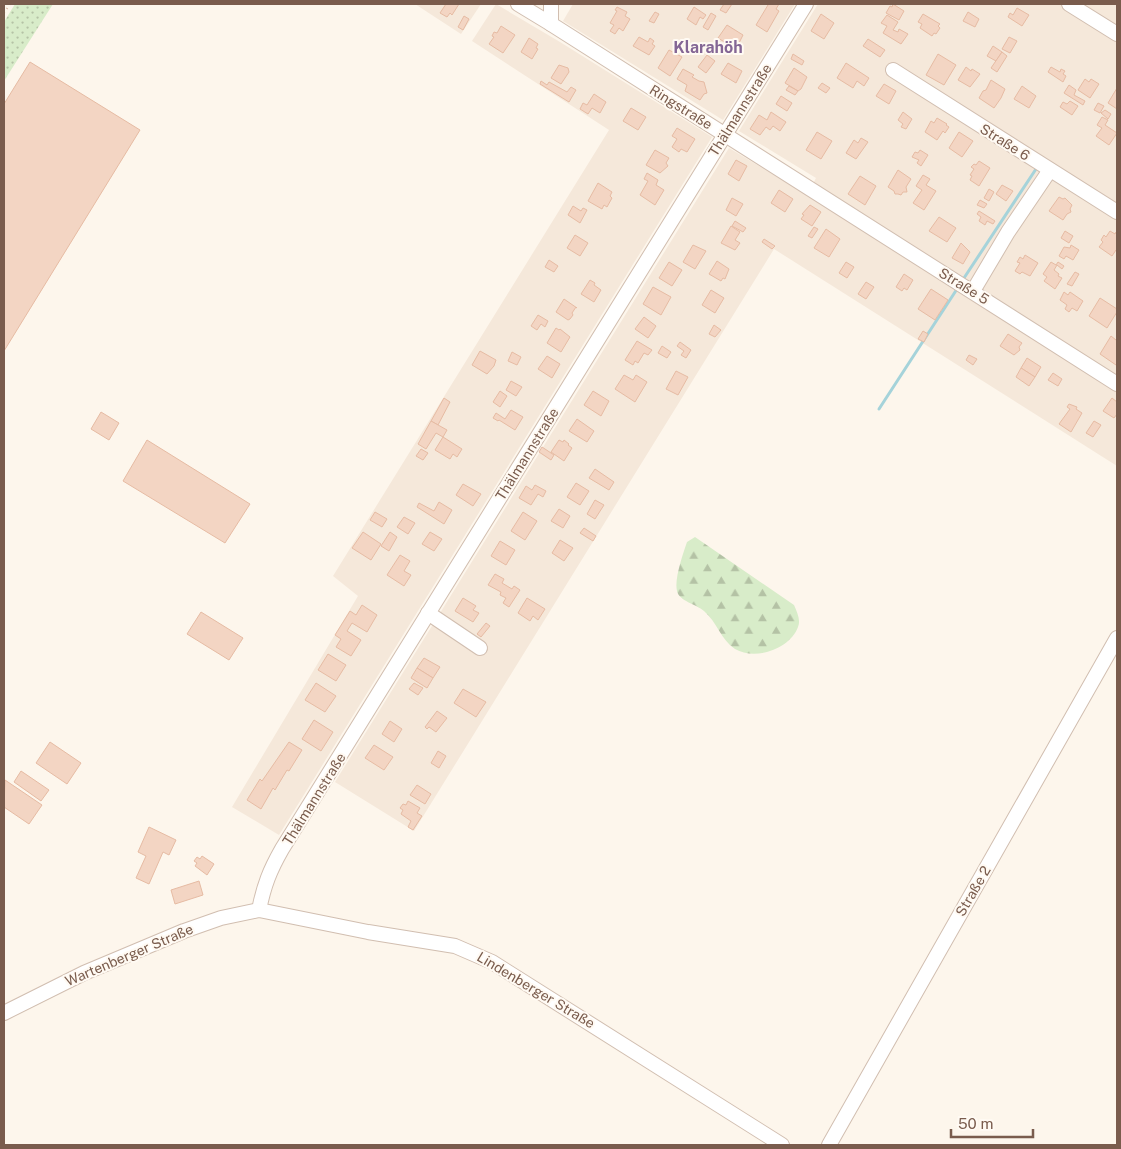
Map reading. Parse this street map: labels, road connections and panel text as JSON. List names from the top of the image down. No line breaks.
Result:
{"streets":{"street":["Ringstraße","Thälmannstraße","Straße 6","Straße 5","Straße 2","Wartenberger Straße","Lindenberger Straße"]},"crossings":[["Ringstraße","Thälmannstraße"],["Ringstraße","Straße 5"],["Thälmannstraße","Wartenberger Straße"],["Thälmannstraße","Lindenberger Straße"],["Wartenberger Straße","Lindenberger Straße"]],"districts":["Klarahöh"],"scale_bar":"50 m"}
